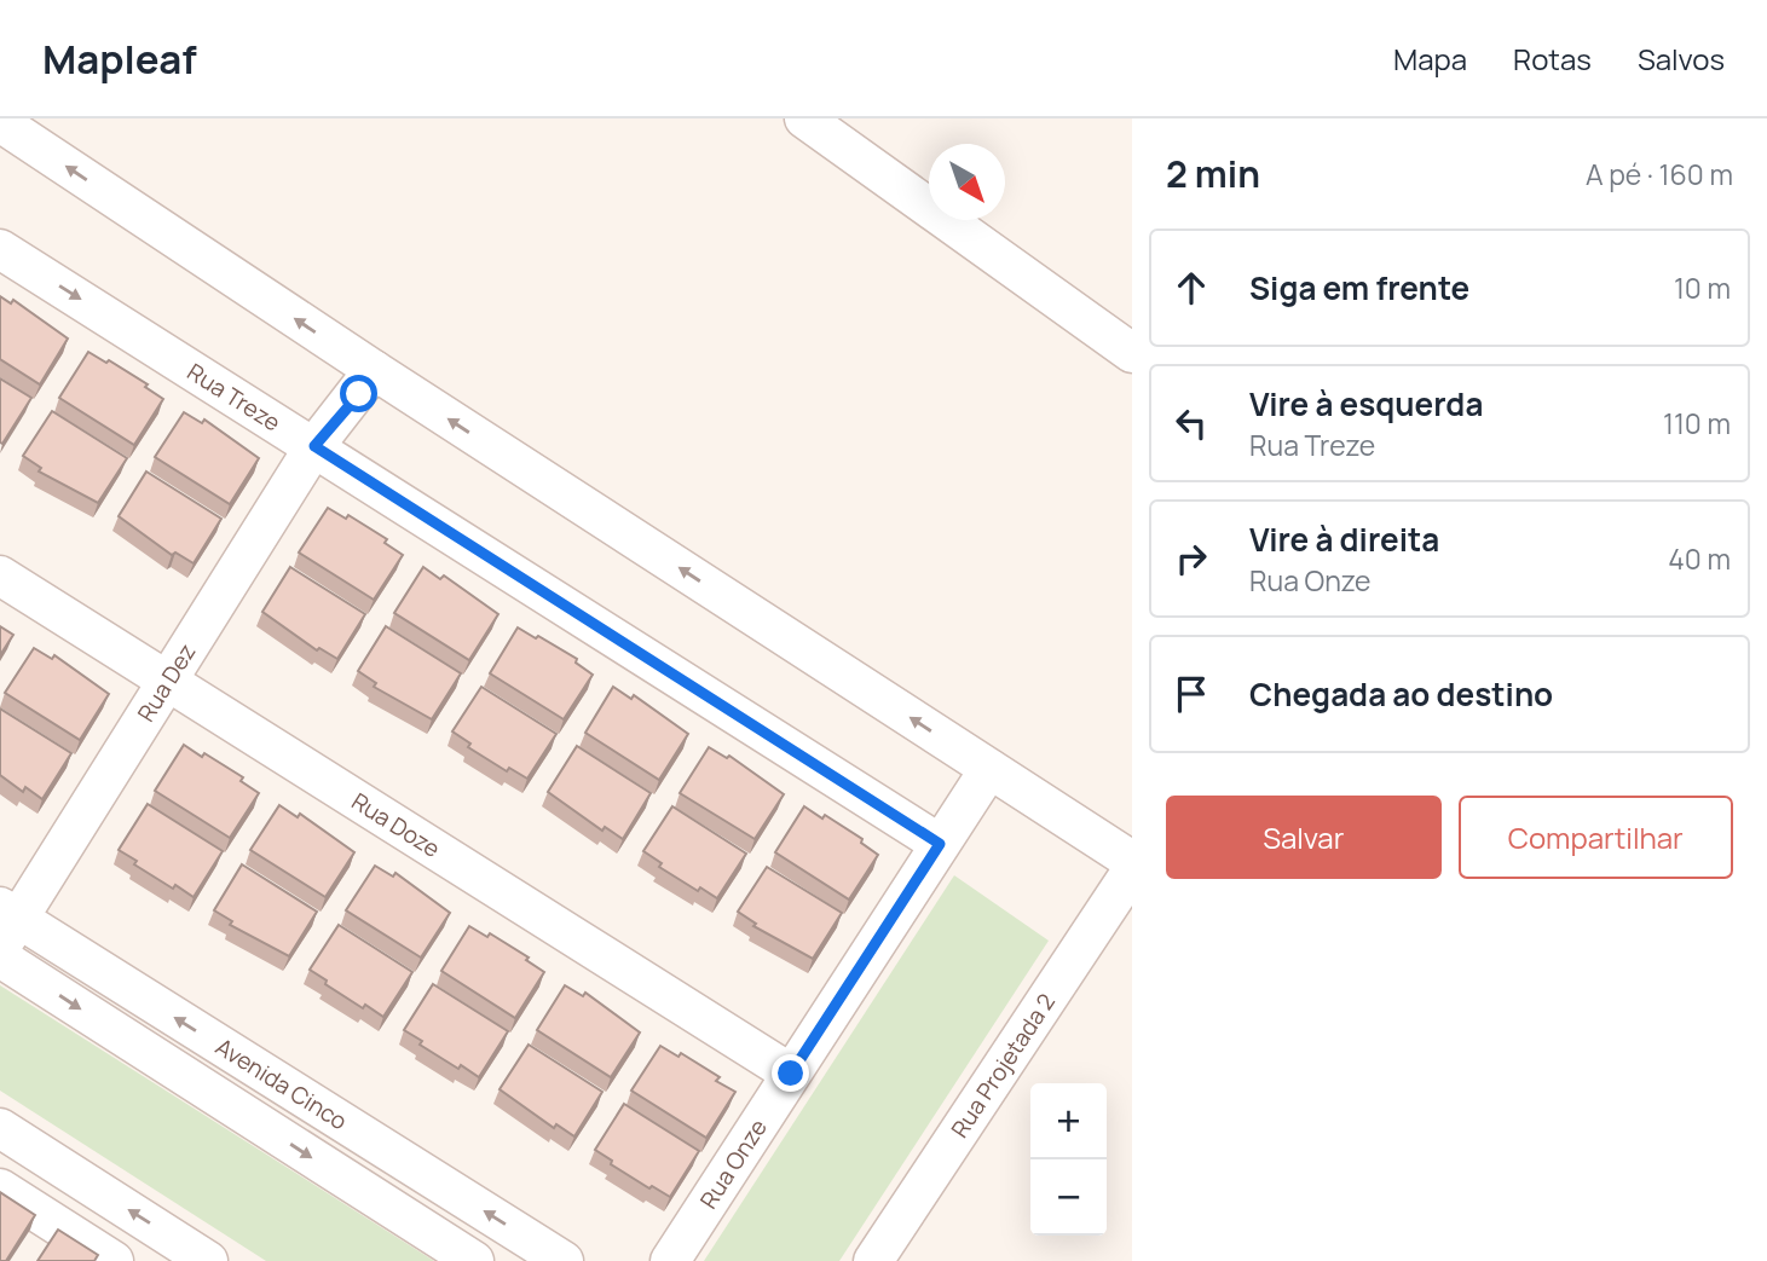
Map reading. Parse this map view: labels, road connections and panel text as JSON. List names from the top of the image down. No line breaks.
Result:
{"streets":{"street":["Rua Treze","Rua Dez","Rua Doze","Rua Projetada 2","Avenida Cinco","Rua Onze"]},"crossings":[["Rua Treze","Rua Dez"],["Rua Treze","Rua Onze"],["Rua Dez","Rua Doze"],["Rua Dez","Avenida Cinco"],["Rua Doze","Rua Onze"]],"north":"bottom right","page":{"header":"Mapleaf","nav":["Mapa","Rotas","Salvos"],"heading":["2 min","A pé · 160 m"],"list":[["Siga em frente","10 m"],["Vire à esquerda","Rua Treze","110 m"],["Vire à direita","Rua Onze","40 m"],"Chegada ao destino"],"buttons":["Salvar","Compartilhar"],"map_buttons":["+","−"]}}
